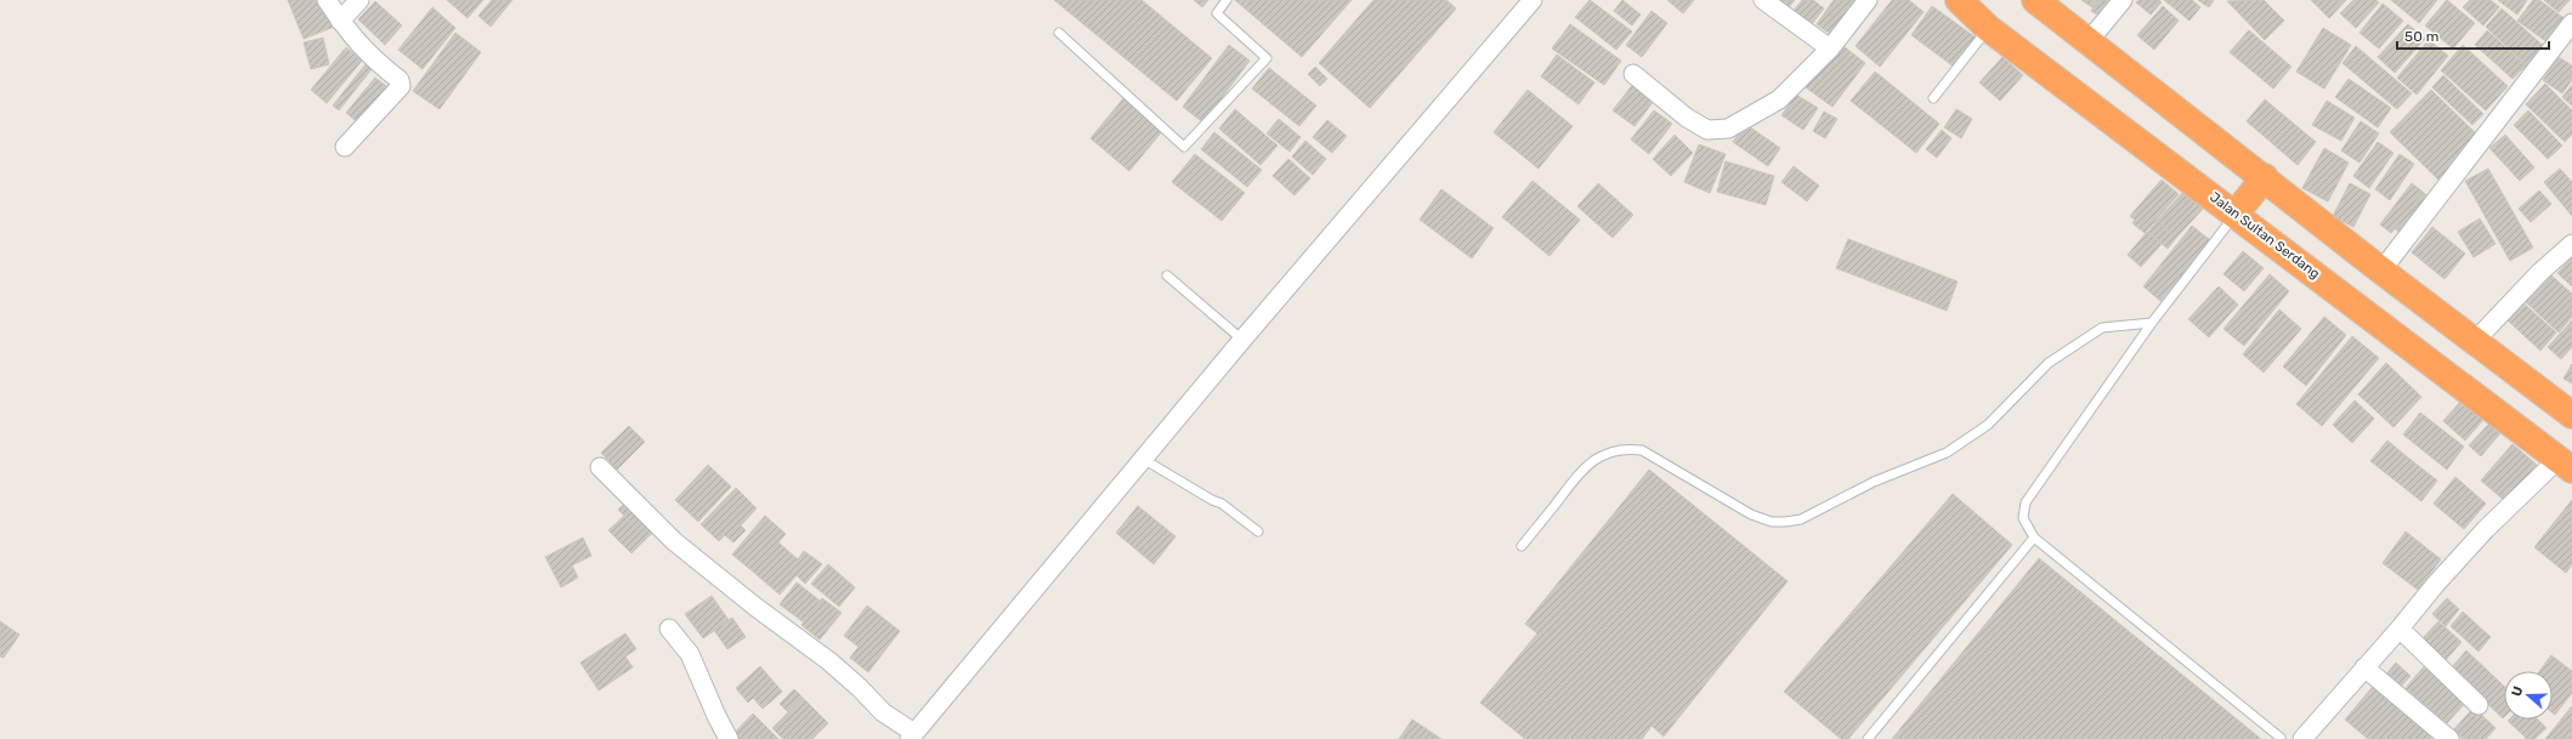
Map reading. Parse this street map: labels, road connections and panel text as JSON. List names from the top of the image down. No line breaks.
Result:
{"streets":{"highway":["Jalan Sultan Serdang"]},"scale_bar":"50 m","north":"left"}
